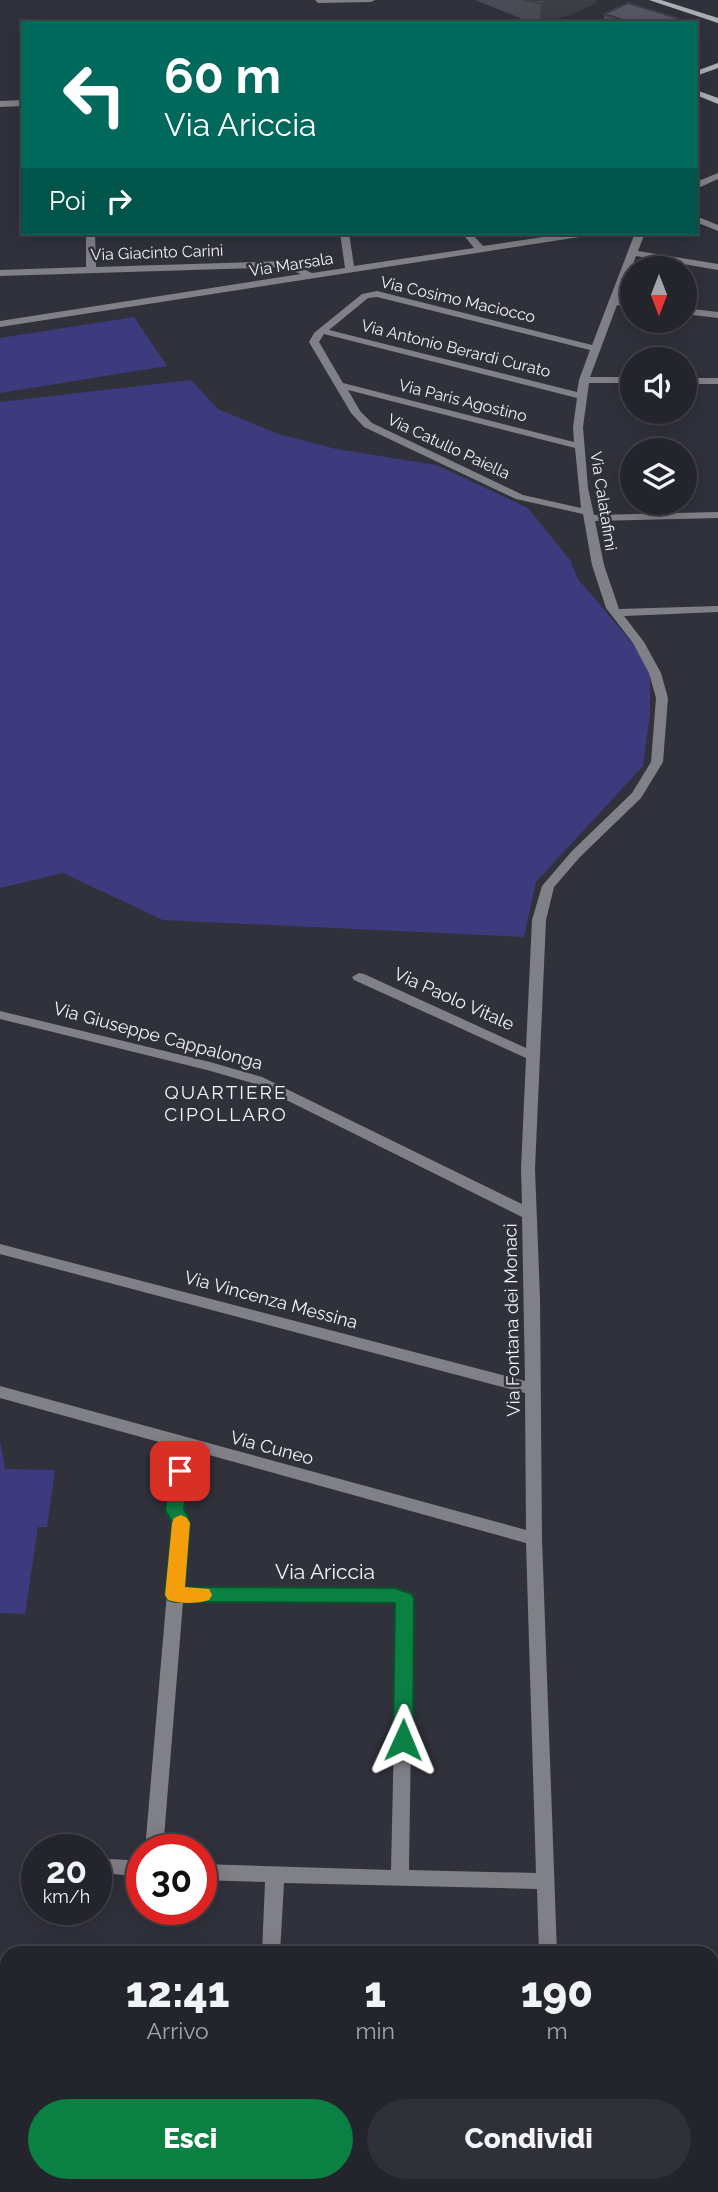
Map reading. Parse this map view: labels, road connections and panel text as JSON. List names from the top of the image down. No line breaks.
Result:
{"streets":{"street":["Via Giacinto Carini","Via Marsala","Via Cosimo Maciocco","Via Antonio Berardi Curato","Via Paris Agostino","Via Catullo Paiella","Via Calatafimi","Via Paolo Vitale","Via Giuseppe Cappalonga","Via Vincenza Messina","Via Fontana dei Monaci","Via Cuneo","Via Ariccia"]},"crossings":[["Via Giacinto Carini","Via Marsala"],["Via Cosimo Maciocco","Via Antonio Berardi Curato"],["Via Cosimo Maciocco","Via Catullo Paiella"],["Via Cosimo Maciocco","Via Calatafimi"],["Via Antonio Berardi Curato","Via Catullo Paiella"],["Via Antonio Berardi Curato","Via Calatafimi"],["Via Paris Agostino","Via Catullo Paiella"],["Via Paris Agostino","Via Calatafimi"],["Via Catullo Paiella","Via Calatafimi"],["Via Calatafimi","Via Fontana dei Monaci"],["Via Paolo Vitale","Via Fontana dei Monaci"],["Via Giuseppe Cappalonga","Via Fontana dei Monaci"],["Via Vincenza Messina","Via Fontana dei Monaci"],["Via Fontana dei Monaci","Via Cuneo"]],"districts":["QUARTIERE CIPOLLARO"],"north":"bottom","page":{"turn":["60 m","Via Ariccia"],"then":"Poi","speed":"20 km/h","limit":"30","eta":["12:41","Arrivo","1","min","190","m"],"buttons":["Esci","Condividi"]}}
